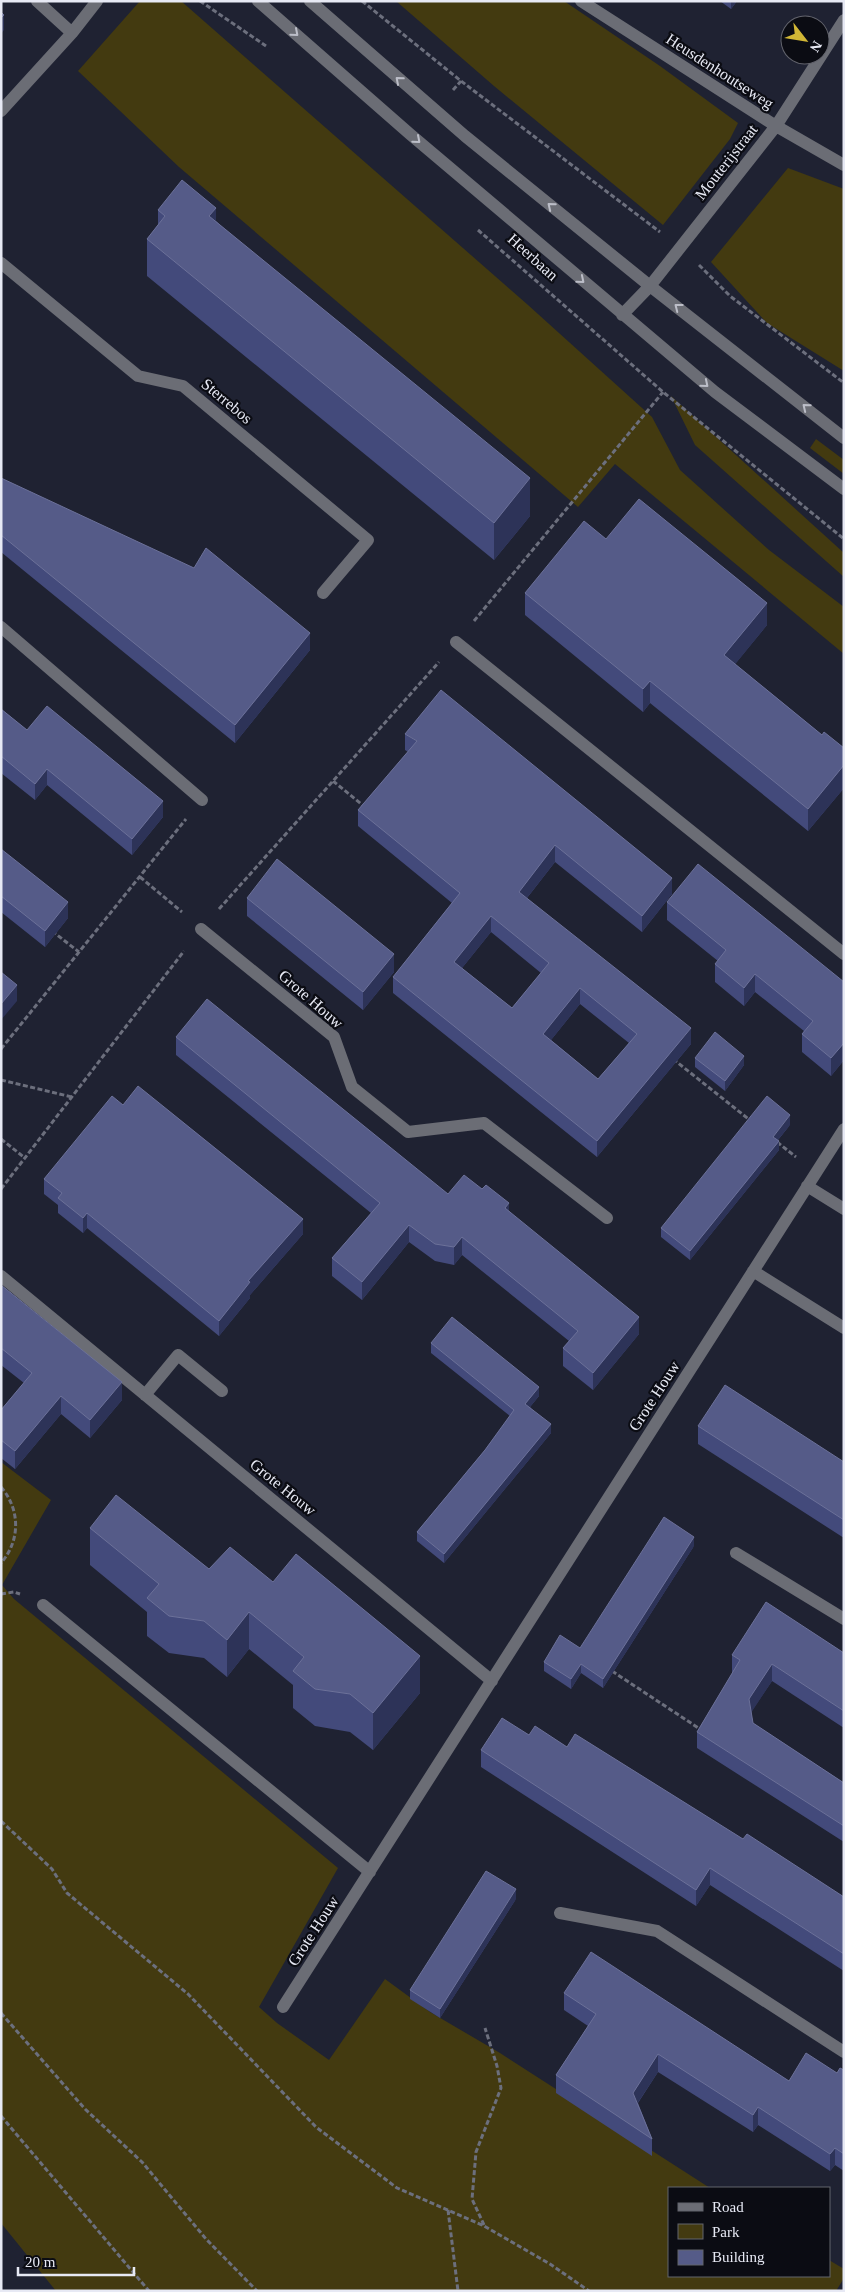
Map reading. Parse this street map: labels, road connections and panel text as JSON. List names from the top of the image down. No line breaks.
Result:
{"streets":{"street":["Heusdenhoutseweg","Mouterijstraat","Heerbaan","Sterrebos","Grote Houw"]},"crossings":[["Heusdenhoutseweg","Mouterijstraat"],["Mouterijstraat","Heerbaan"]],"legend":["Road","Park","Building"],"scale_bar":"20 m","north":"bottom right"}
